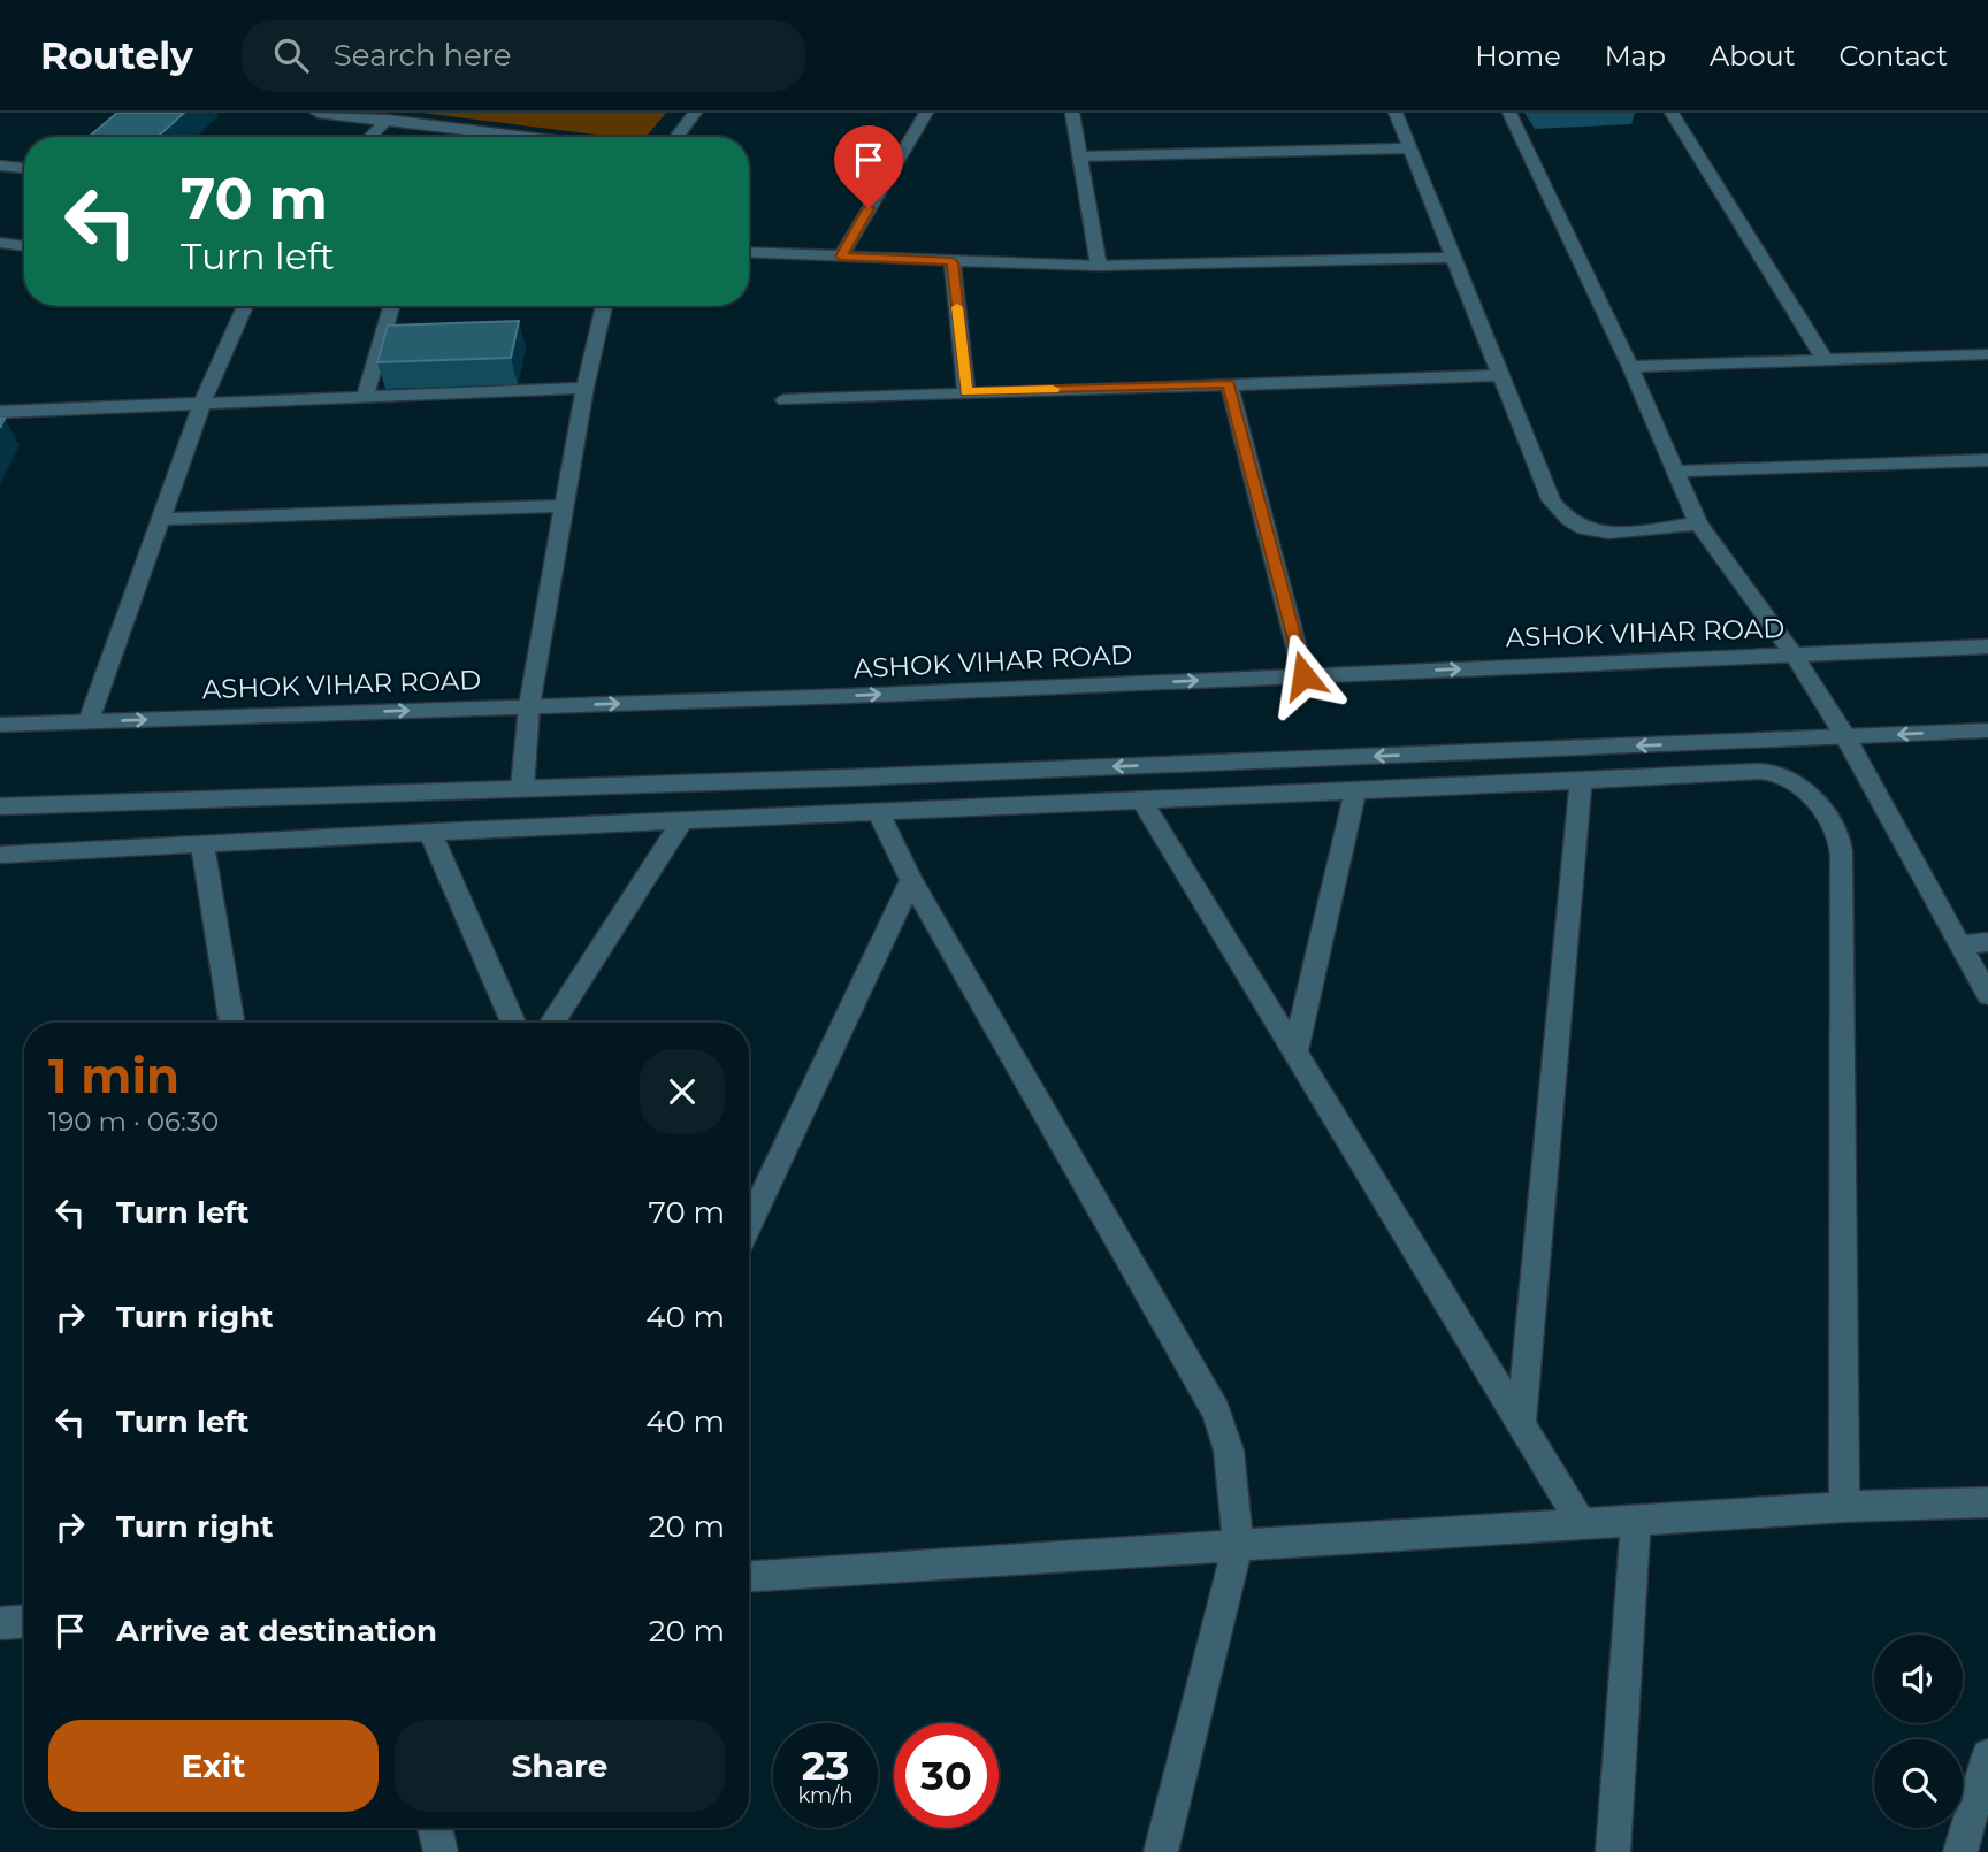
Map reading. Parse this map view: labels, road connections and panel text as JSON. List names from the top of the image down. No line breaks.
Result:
{"streets":{"street":["ASHOK VIHAR ROAD"]},"page":{"header":"Routely","search":"Search here","nav":["Home","Map","About","Contact"],"turn":["70 m","Turn left"],"heading":["1 min","190 m · 06:30"],"list":[{"name":"Turn left","value":"70 m"},{"name":"Turn right","value":"40 m"},{"name":"Turn left","value":"40 m"},{"name":"Turn right","value":"20 m"},{"name":"Arrive at destination","value":"20 m"}],"buttons":["Exit","Share"],"speed":"23 km/h","limit":"30"}}
